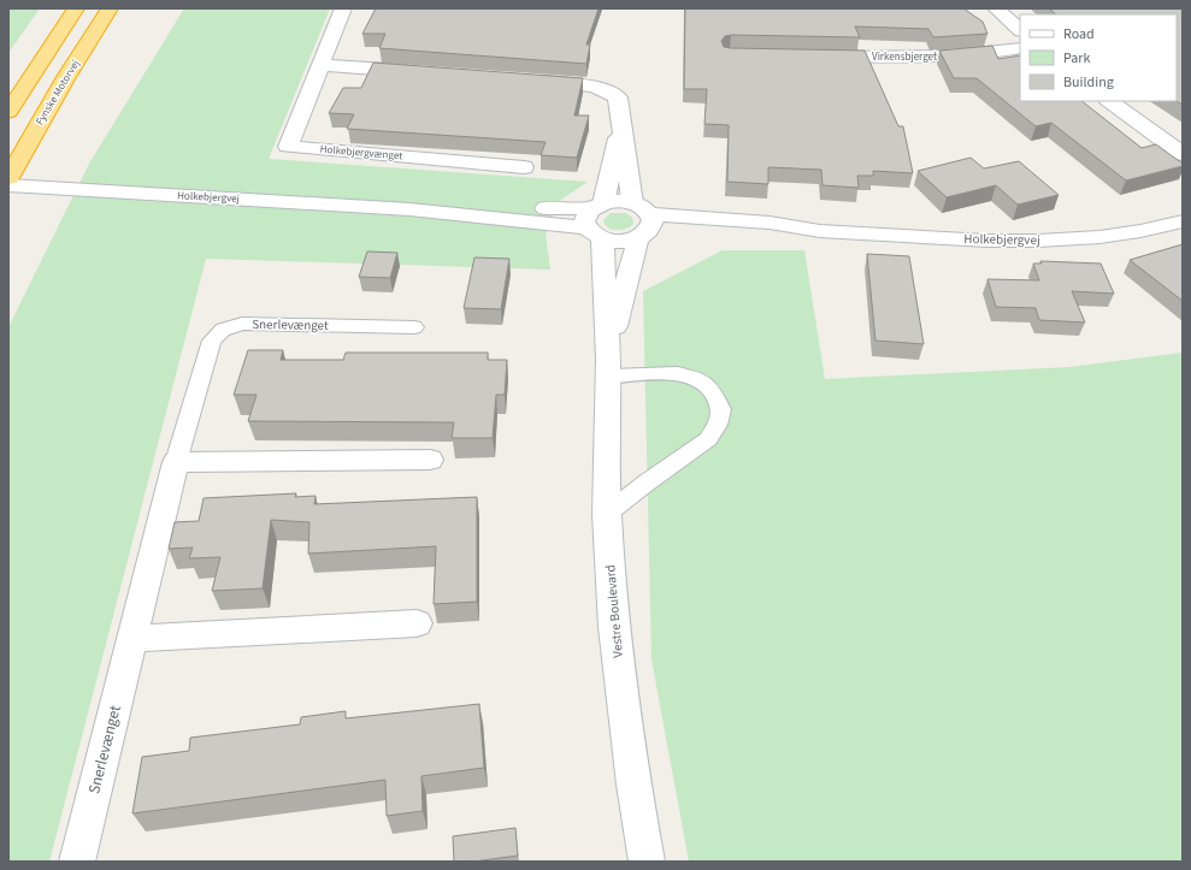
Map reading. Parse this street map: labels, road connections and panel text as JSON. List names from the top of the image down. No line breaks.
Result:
{"streets":{"highway":["Fynske Motorvej"],"street":["Virkensbjerget","Holkebjergvænget","Holkebjergvej","Snerlevænget","Vestre Boulevard"]},"crossings":[["Holkebjergvej","Vestre Boulevard"]],"legend":["Road","Park","Building"]}
